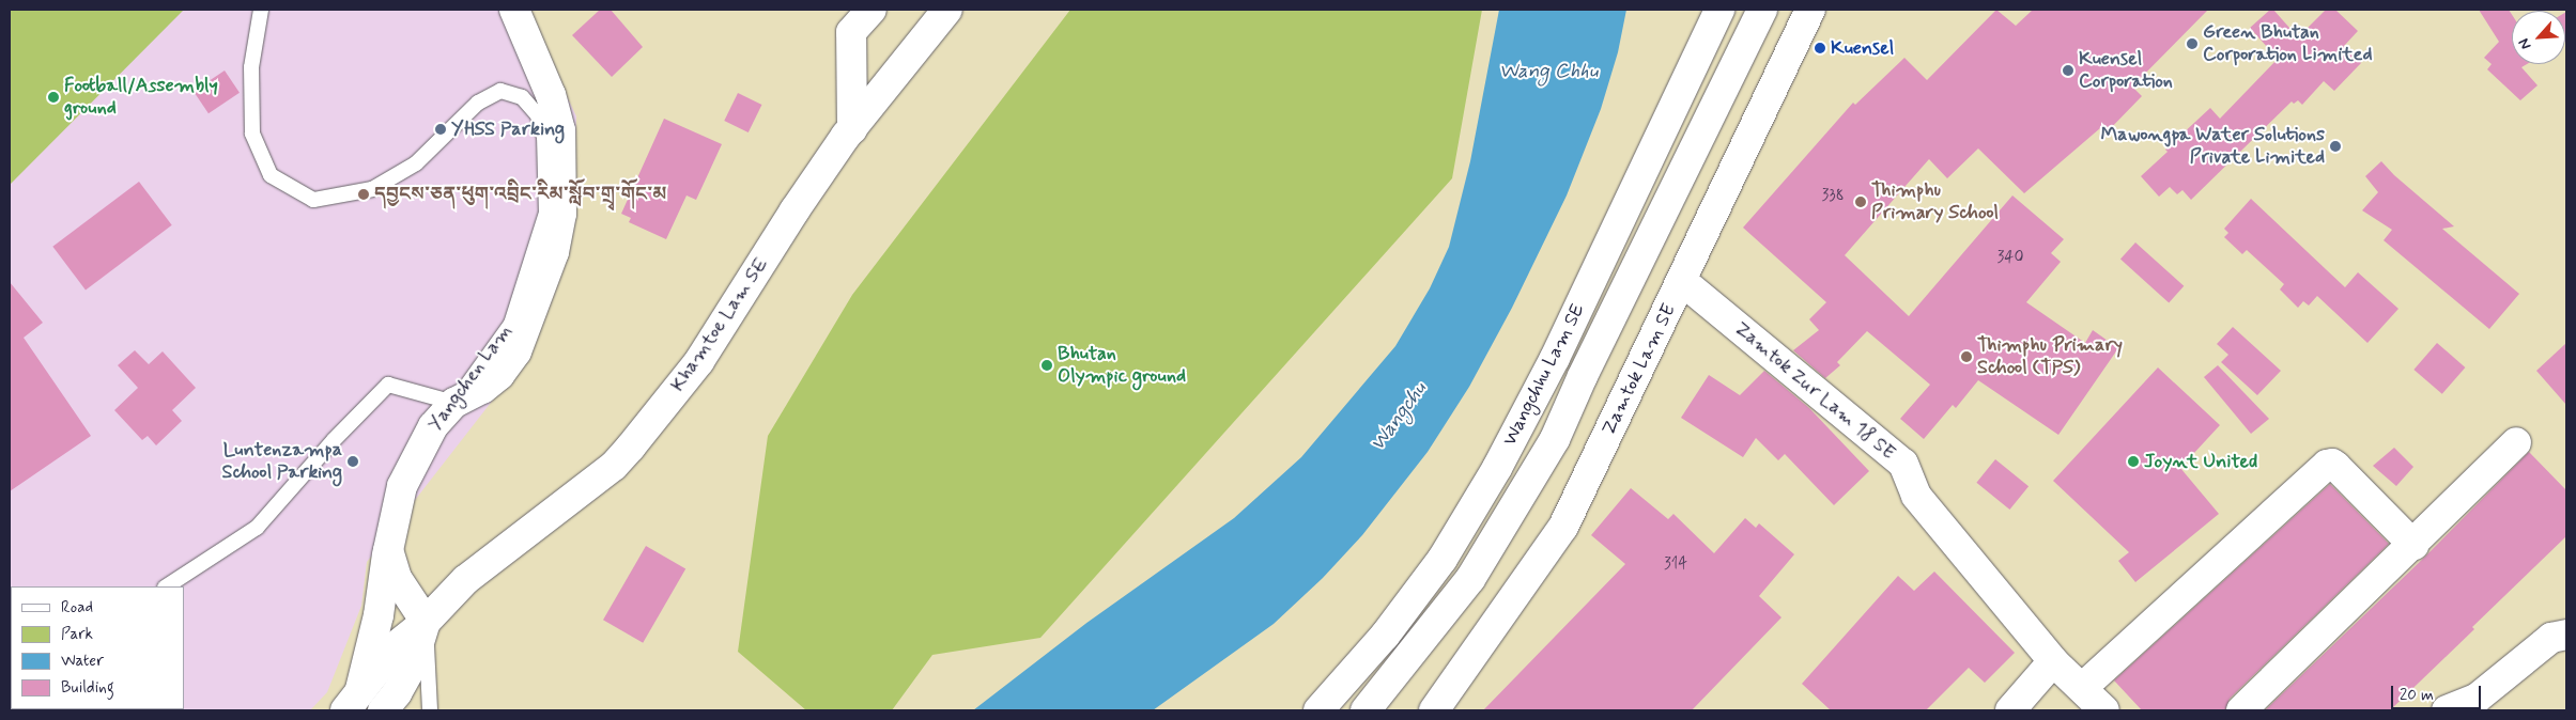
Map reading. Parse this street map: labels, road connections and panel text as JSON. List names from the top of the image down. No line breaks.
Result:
{"streets":{"main road":["Khamtoe Lam SE","Zamtok Lam SE","Wangchhu Lam SE","Yangchen Lam","Zamtok Zur Lam 18 SE"]},"crossings":[["Khamtoe Lam SE","Yangchen Lam"],["Zamtok Lam SE","Zamtok Zur Lam 18 SE"]],"water":["Wang Chhu","Wangchu"],"places":["Green Bhutan Corporation Limited","Kuensel","Kuensel Corporation","Football/Assembly ground","YHSS Parking","Mawongpa Water Solutions Private Limited","དབྱངས་ཅན་ཕུག་འབྲིང་རིམ་སློབ་གྲྭ་གོང་མ","Thimphu Primary School","Thimphu Primary School (TPS)","Bhutan Olympic ground","Luntenzampa School Parking","Joynt United"],"house_numbers":["338","340","314"],"legend":["Road","Park","Water","Building"],"scale_bar":"20 m","north":"bottom left"}
